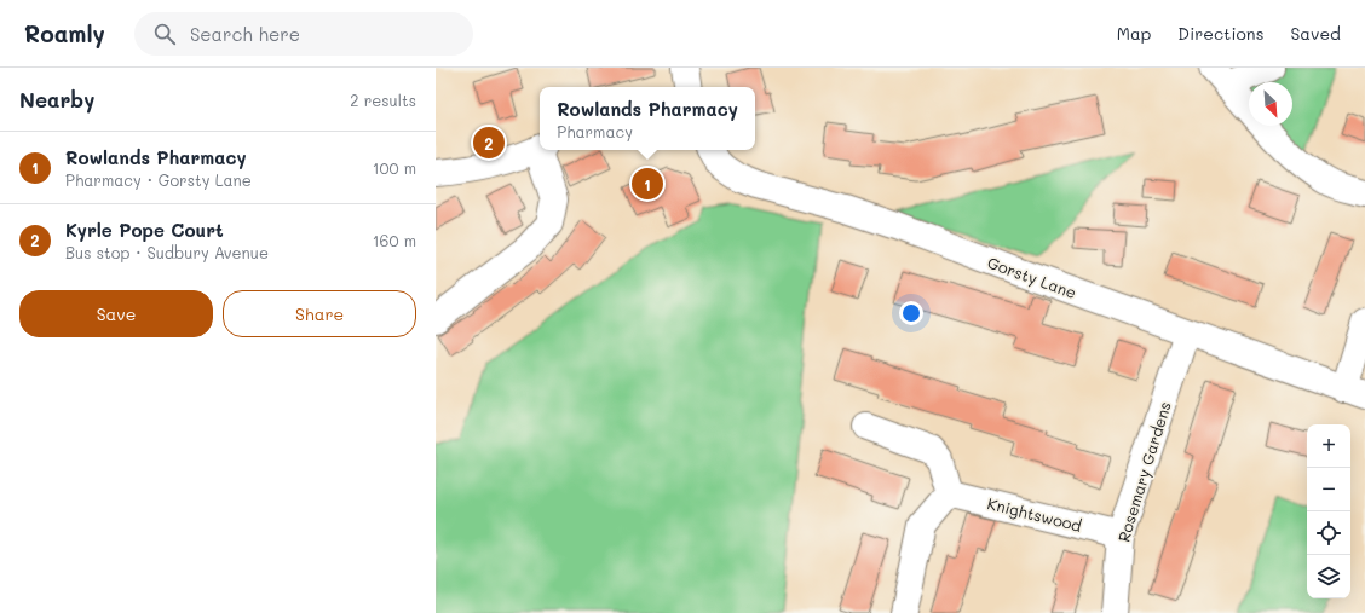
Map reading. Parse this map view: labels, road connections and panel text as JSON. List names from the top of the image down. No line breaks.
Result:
{"streets":{"street":["Gorsty Lane","Rosemary Gardens","Knightswood"]},"crossings":[["Gorsty Lane","Rosemary Gardens"],["Rosemary Gardens","Knightswood"]],"north":"bottom right","page":{"header":"Roamly","search":"Search here","nav":["Map","Directions","Saved"],"heading":["Nearby","2 results"],"popup":["Rowlands Pharmacy","Pharmacy"],"pins":["2","1"],"list":[{"mark":"1","name":"Rowlands Pharmacy","note":"Pharmacy · Gorsty Lane","value":"100 m"},{"mark":"2","name":"Kyrle Pope Court","note":"Bus stop · Sudbury Avenue","value":"160 m"}],"buttons":["Save","Share"],"map_buttons":["+","−"]}}
